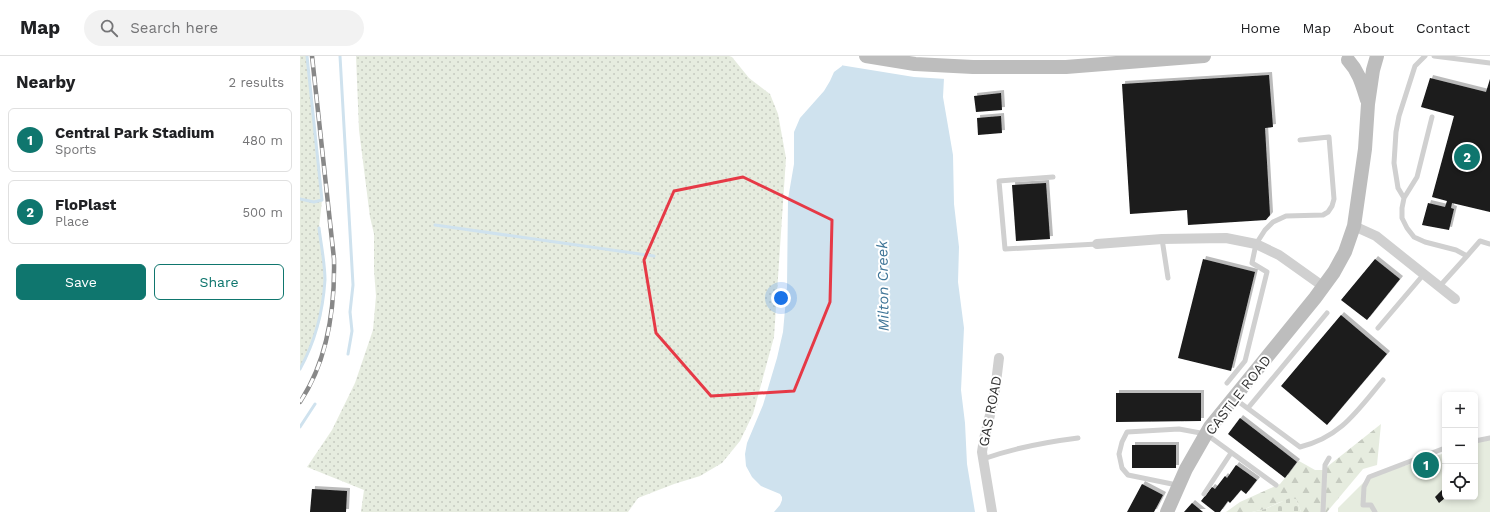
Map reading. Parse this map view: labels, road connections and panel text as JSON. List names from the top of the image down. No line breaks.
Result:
{"streets":{"main road":["CASTLE ROAD"],"street":["GAS ROAD"]},"water":["Milton Creek"],"page":{"header":"Map","search":"Search here","nav":["Home","Map","About","Contact"],"heading":["Nearby","2 results"],"list":[{"mark":"1","name":"Central Park Stadium","note":"Sports","value":"480 m"},{"mark":"2","name":"FloPlast","note":"Place","value":"500 m"}],"pins":["2","1"],"buttons":["Save","Share"],"map_buttons":["+","−"]}}
